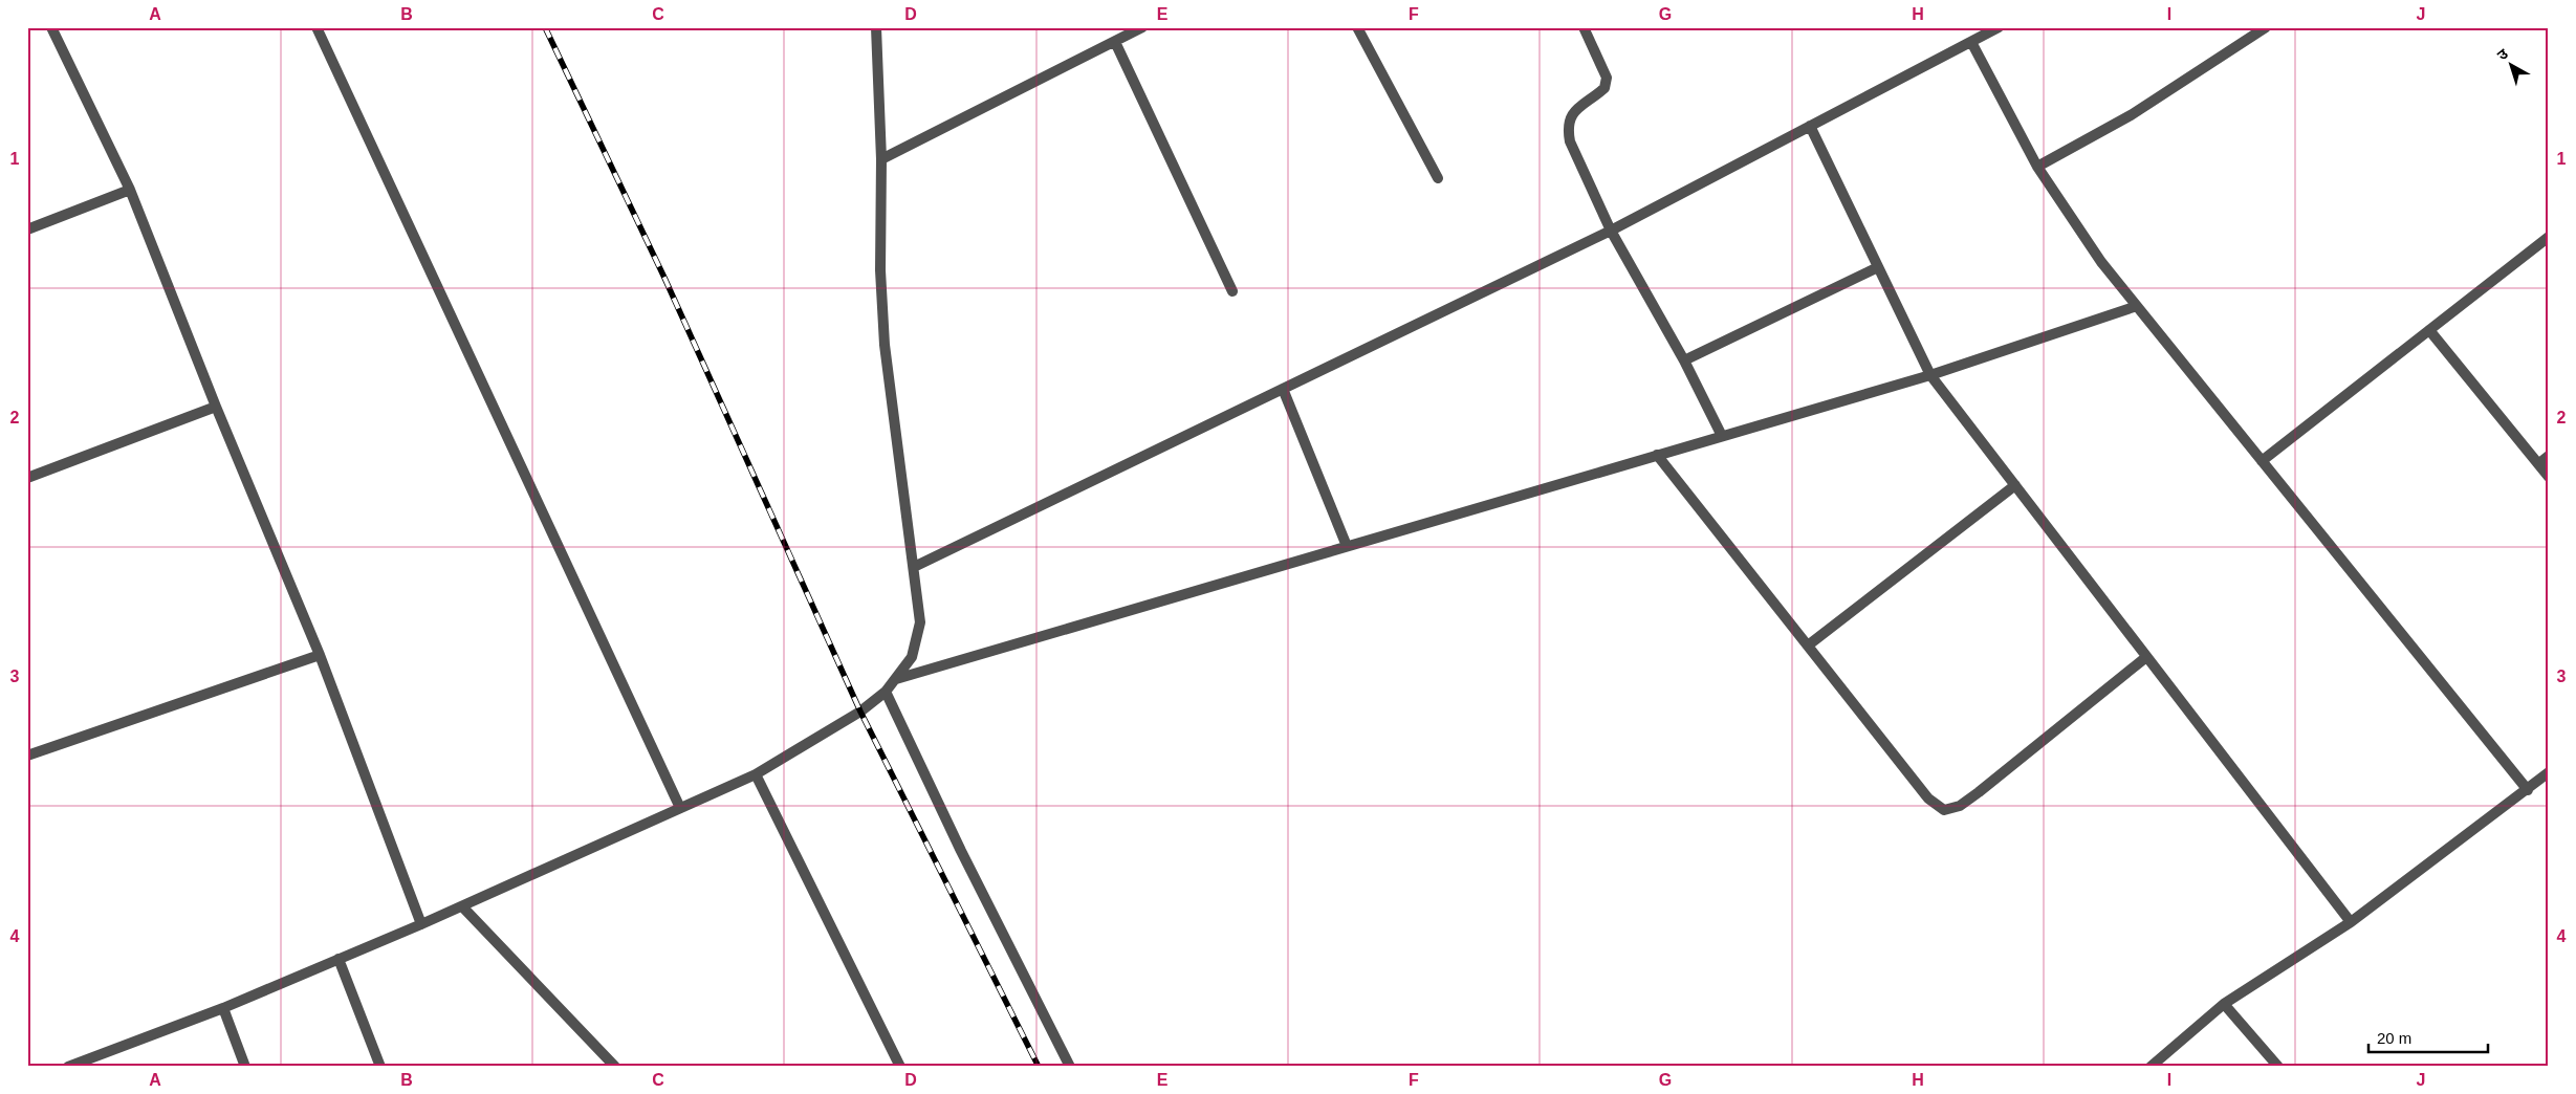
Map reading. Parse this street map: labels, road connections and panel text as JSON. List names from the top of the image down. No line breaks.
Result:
{"scale_bar":"20 m","north":"top left","grid":{"columns":["A","B","C","D","E","F","G","H","I","J"],"rows":["1","2","3","4"]}}
